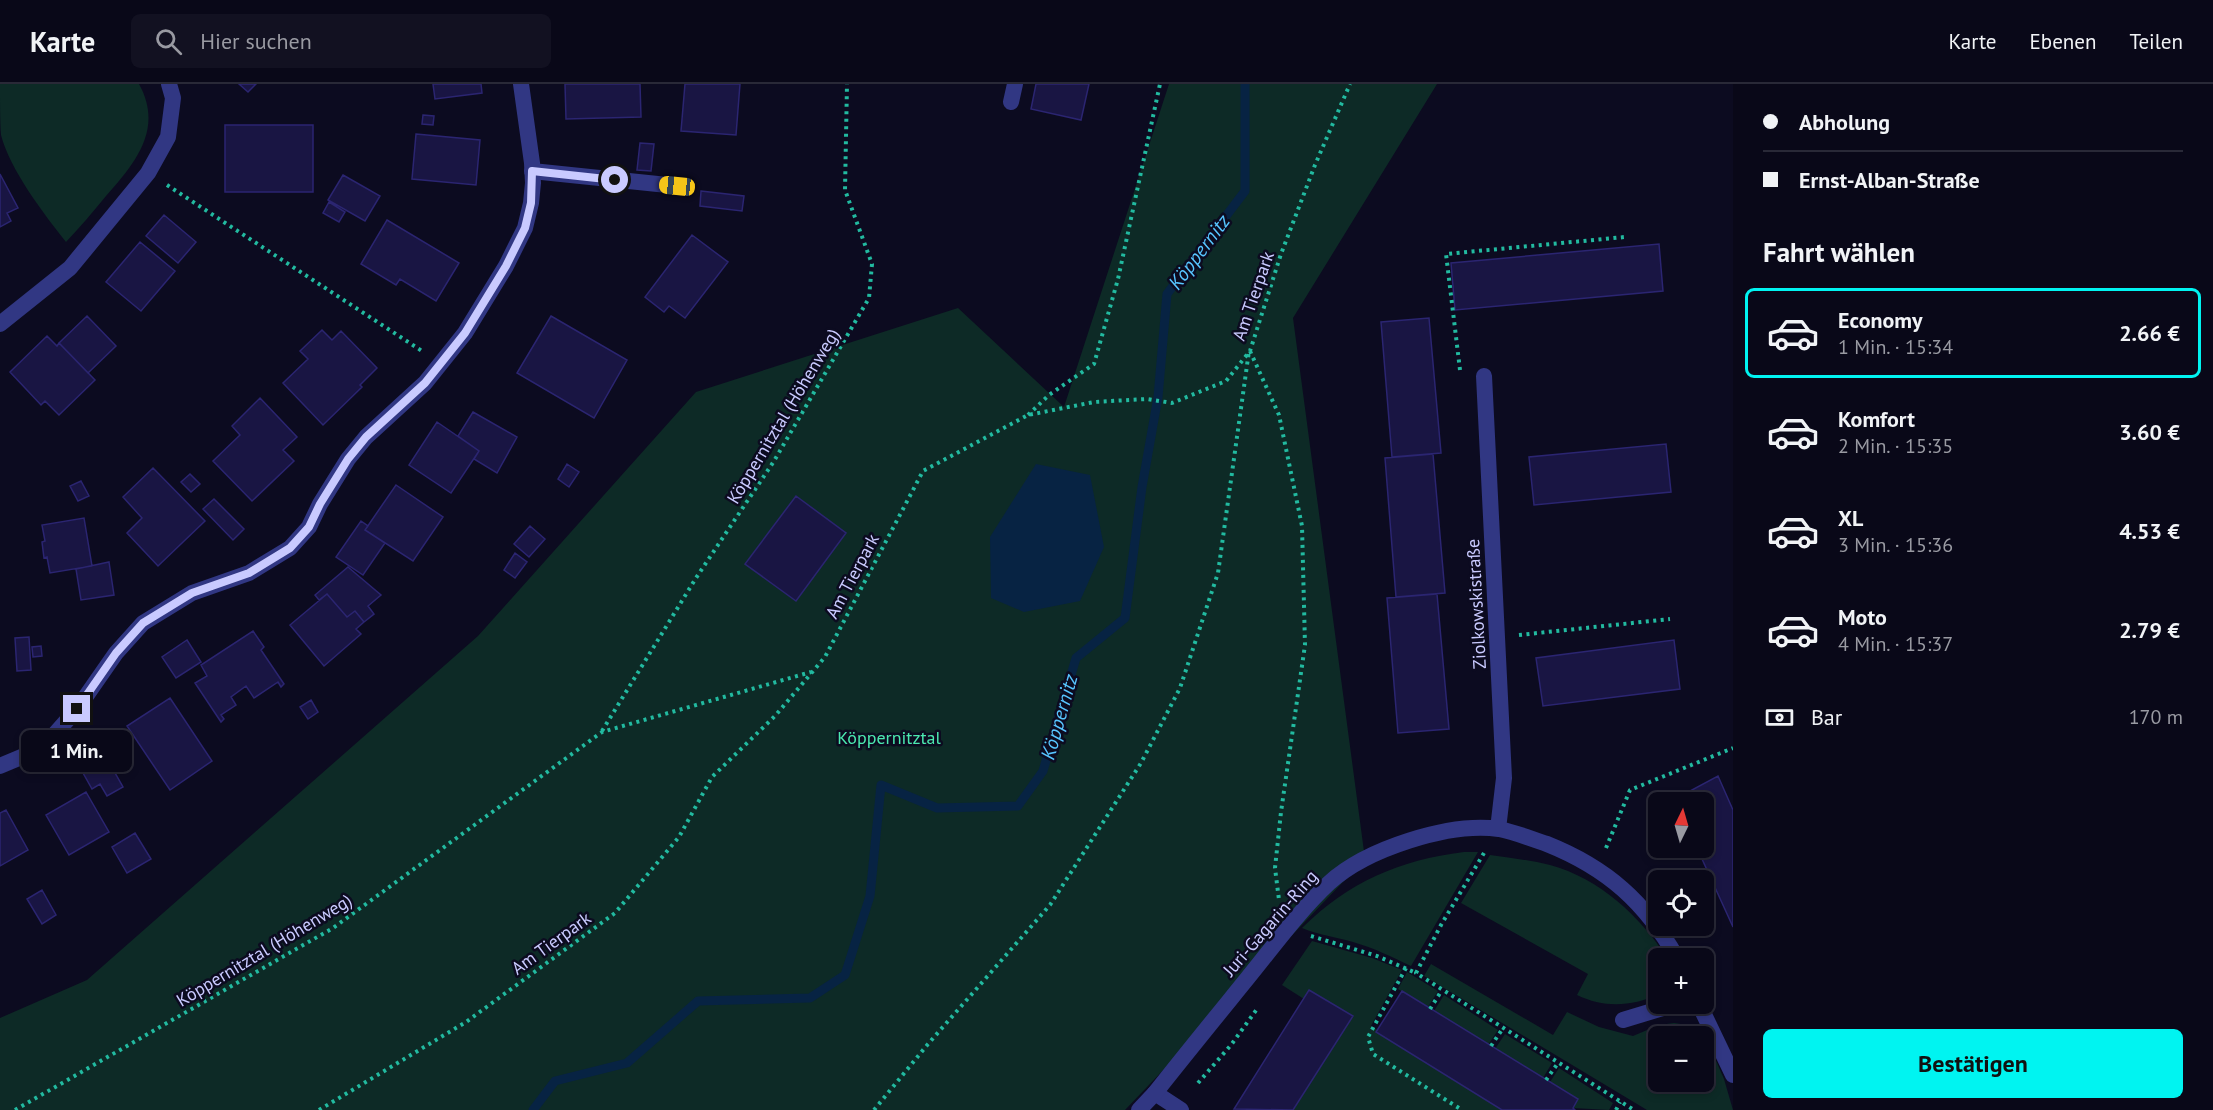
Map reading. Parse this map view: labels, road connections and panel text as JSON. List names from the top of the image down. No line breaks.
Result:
{"streets":{"street":["Ziolkowskistraße","Juri-Gagarin-Ring"],"path":["Am Tierpark","Köppernitztal (Höhenweg)"]},"crossings":[["Am Tierpark","Köppernitztal (Höhenweg)"],["Ziolkowskistraße","Juri-Gagarin-Ring"]],"water":["Köppernitz"],"parks":["Köppernitztal"],"north":"top","page":{"header":"Karte","search":"Hier suchen","nav":["Karte","Ebenen","Teilen"],"banner":["Abholung","Ernst-Alban-Straße"],"heading":"Fahrt wählen","list":[{"name":"Economy","note":"1 Min. · 15:34","value":"2.66 €"},{"name":"Komfort","note":"2 Min. · 15:35","value":"3.60 €"},{"name":"XL","note":"3 Min. · 15:36","value":"4.53 €"},{"name":"Moto","note":"4 Min. · 15:37","value":"2.79 €"}],"pay":["Bar","170 m"],"bubble":"1 Min.","map_buttons":["+","−"],"buttons":"Bestätigen"}}
